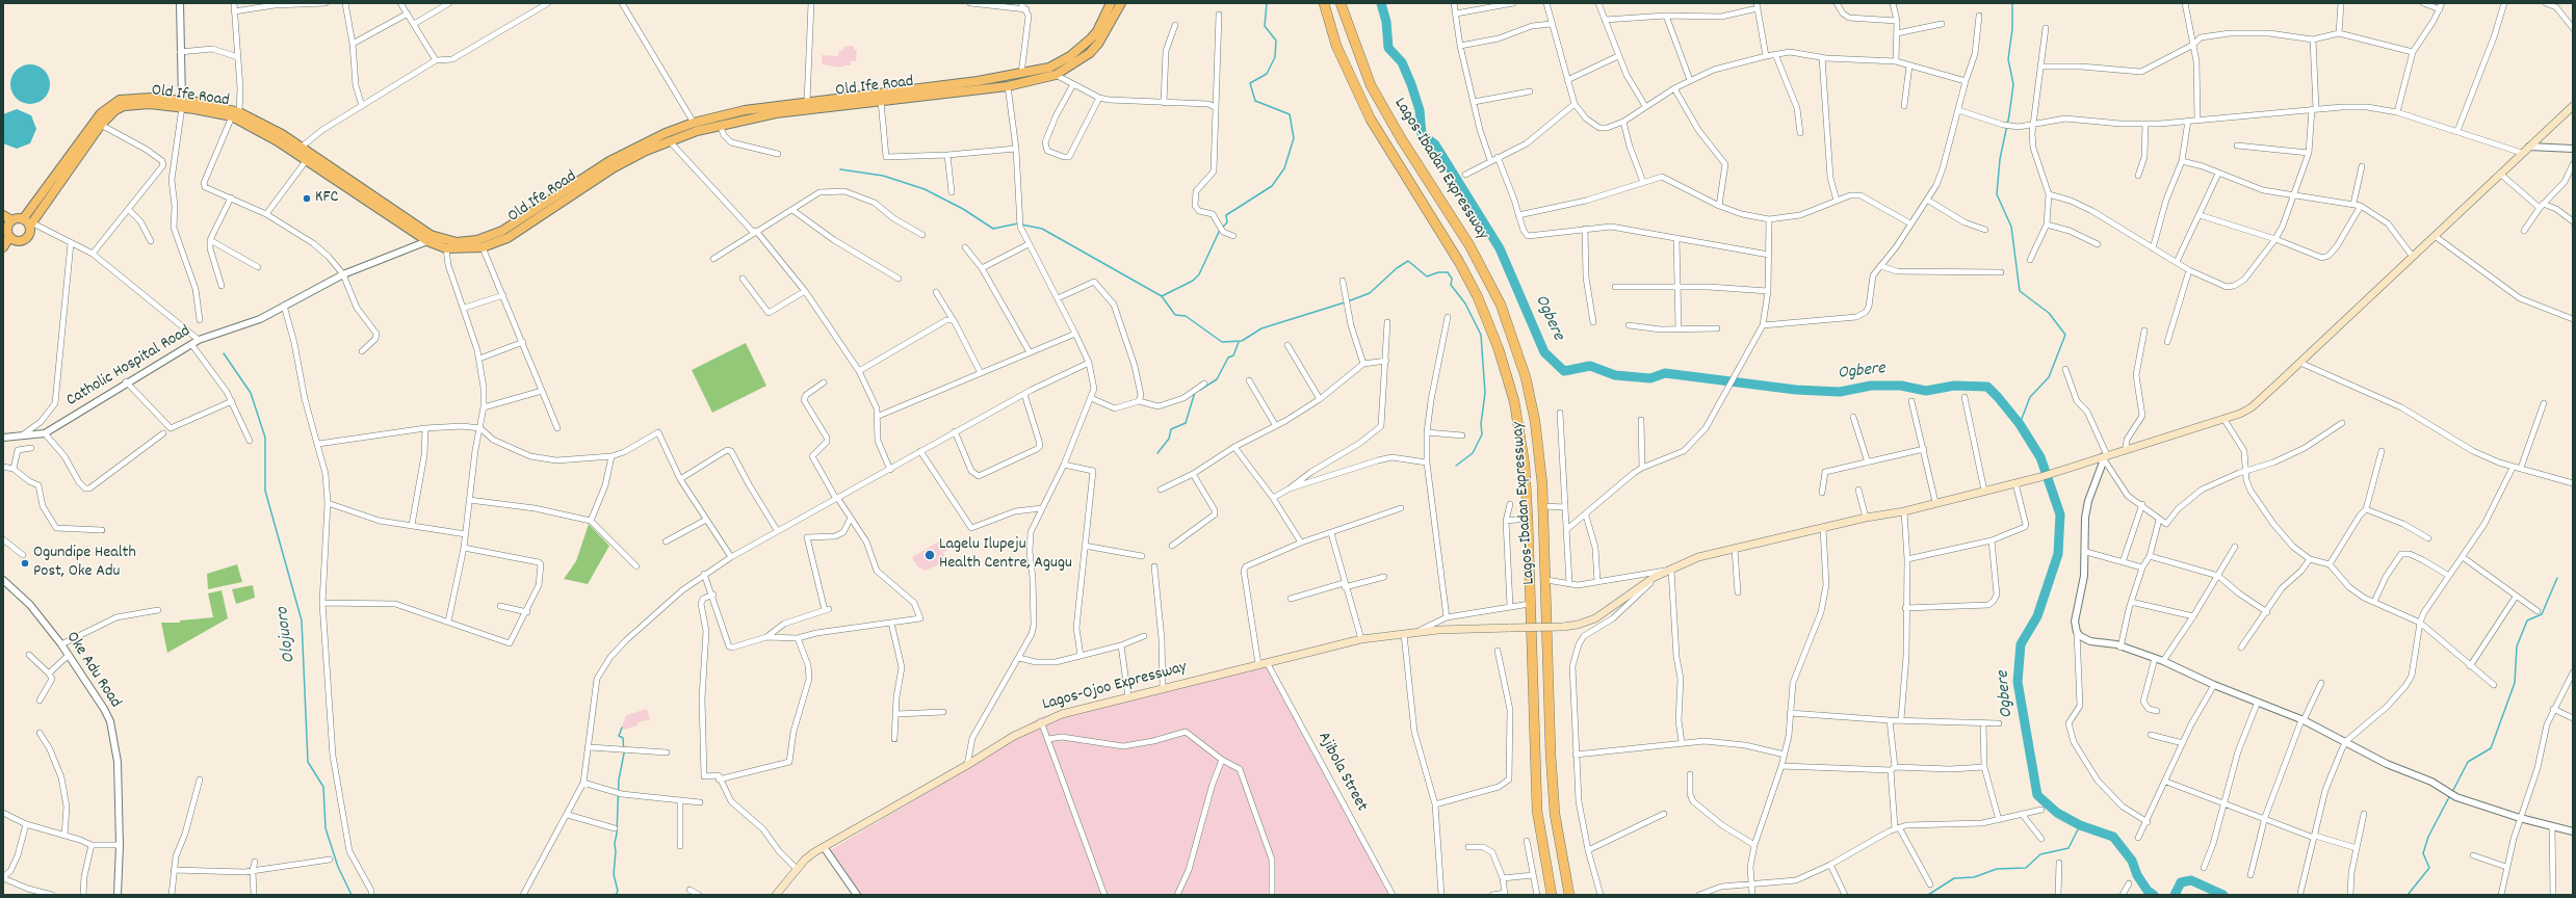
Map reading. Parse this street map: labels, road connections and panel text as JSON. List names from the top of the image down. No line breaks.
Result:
{"streets":{"highway":["Lagos-Ibadan Expressway"],"main road":["Old Ife Road","Lagos-Ojoo Expressway"],"street":["Catholic Hospital Road","Oke Adu Road","Ajibola Street"]},"crossings":[["Old Ife Road","Catholic Hospital Road"],["Lagos-Ojoo Expressway","Ajibola Street"]],"water":["Ogbere","Olojuoro"],"places":["KFC","Lagelu Ilupeju Health Centre, Agugu","Ogundipe Health Post, Oke Adu"]}
